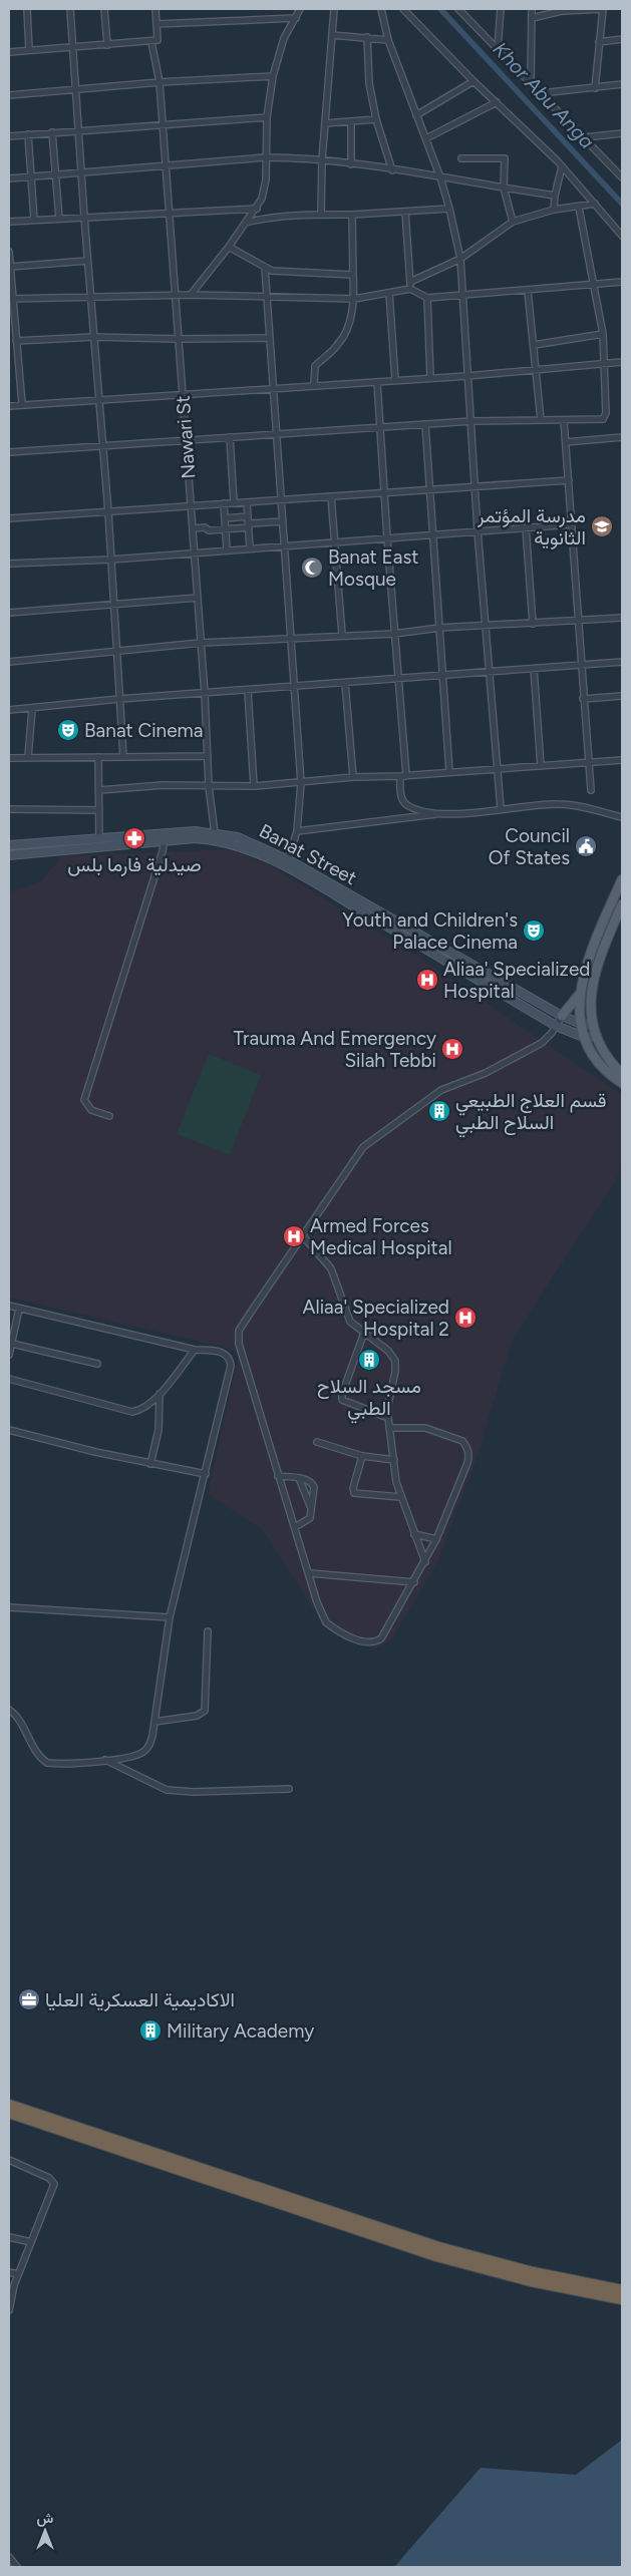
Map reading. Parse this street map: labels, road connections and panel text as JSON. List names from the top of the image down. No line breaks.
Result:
{"streets":{"main road":["Banat Street"],"street":["Nawari St"]},"crossings":[["Nawari St","Banat Street"]],"water":["Khor Abu Anga"],"places":{"school or university":["مدرسة المؤتمر الثانوية"],"mosque":["Banat East Mosque"],"theatre":["Banat Cinema","Youth and Children's Palace Cinema"],"pharmacy":["صيدلية فارما بلس"],"public building":["Council Of States"],"hospital":["Aliaa' Specialized Hospital","Trauma And Emergency Silah Tebbi","Armed Forces Medical Hospital","Aliaa' Specialized Hospital 2"],"building":["قسم العلاج الطبيعي السلاح الطبي","مسجد السلاح الطبي","Military Academy"],"office":["الاكاديمية العسكرية العليا"]},"north":"top"}
